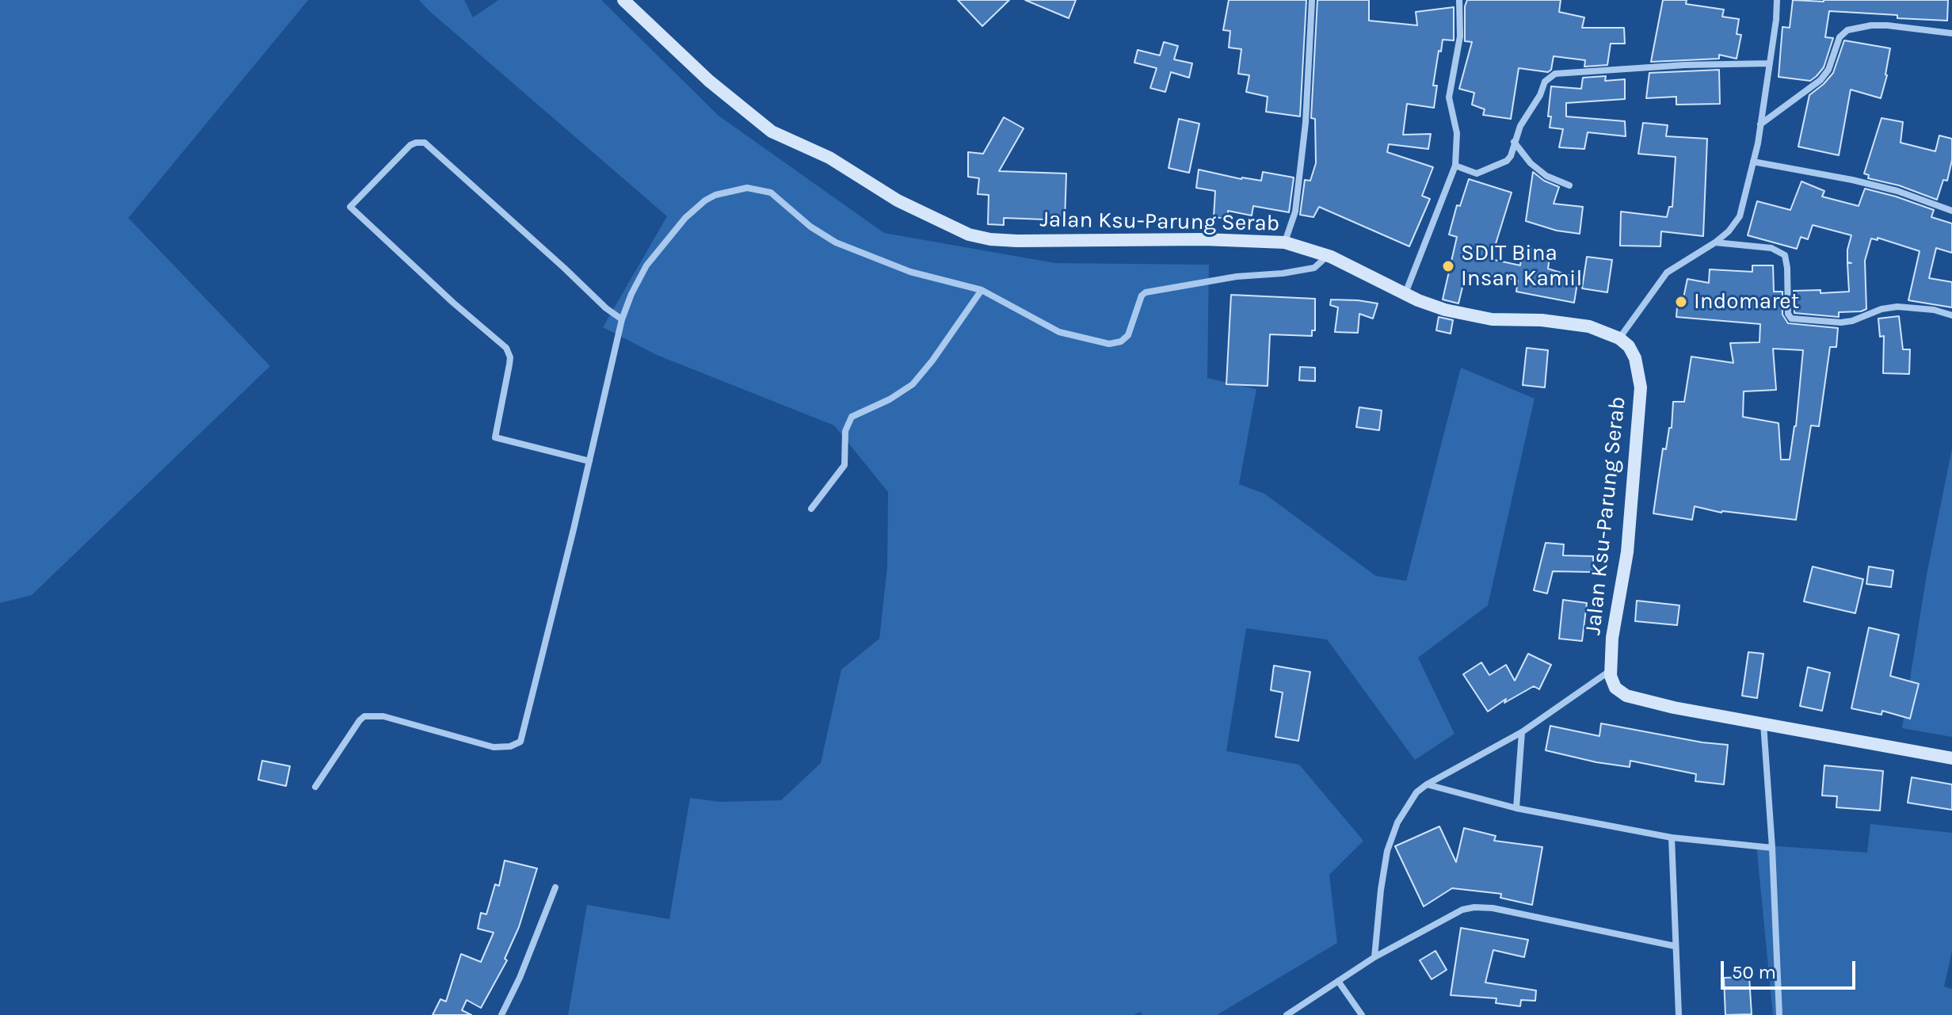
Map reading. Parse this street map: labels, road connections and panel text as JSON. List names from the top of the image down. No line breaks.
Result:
{"streets":{"street":["Jalan Ksu-Parung Serab"]},"places":["SDIT Bina Insan Kamil","Indomaret"],"scale_bar":"50 m"}
